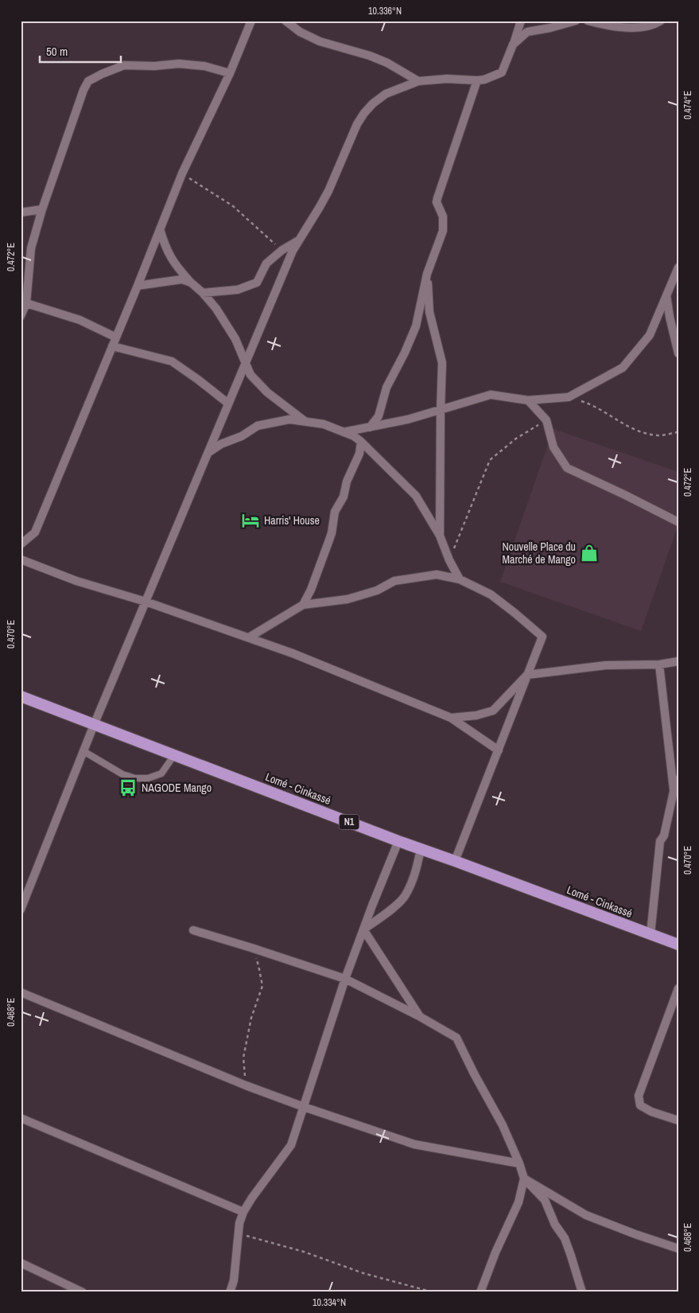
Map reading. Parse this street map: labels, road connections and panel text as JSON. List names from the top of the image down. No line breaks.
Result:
{"streets":{"highway":["Lomé - Cinkassé","N1"]},"places":{"hotel":["Harris' House"],"shop":["Nouvelle Place du Marché de Mango"],"bus stop":["NAGODE Mango"]},"scale_bar":"50 m","coordinates":["10.336°N","0.474°E","0.472°E","0.470°E","0.468°E","10.334°N"]}
